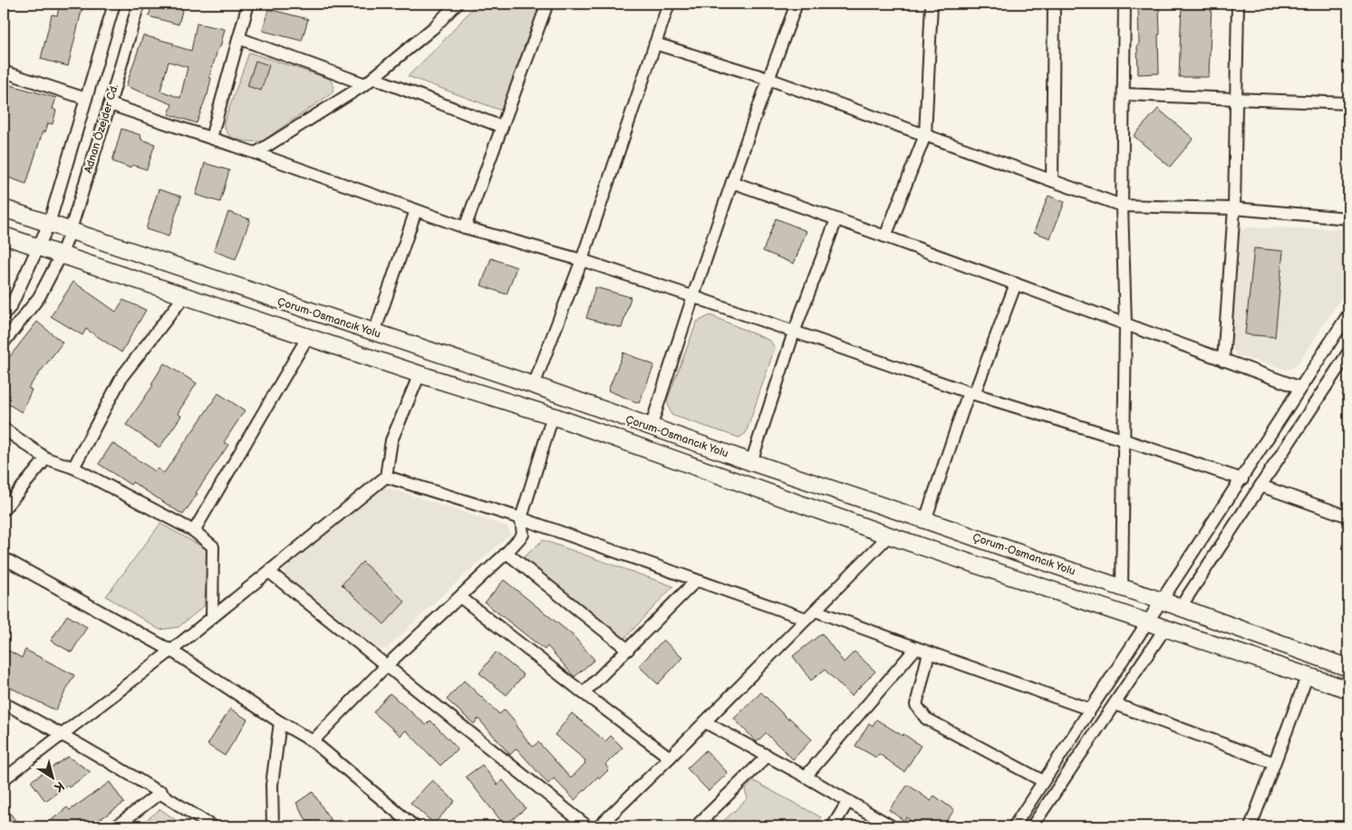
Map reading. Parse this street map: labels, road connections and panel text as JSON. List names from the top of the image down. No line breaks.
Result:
{"streets":{"highway":["Çorum-Osmancık Yolu"],"street":["Adnan Özejder Cd."]},"crossings":[["Adnan Özejder Cd.","Çorum-Osmancık Yolu"]],"north":"bottom right"}
